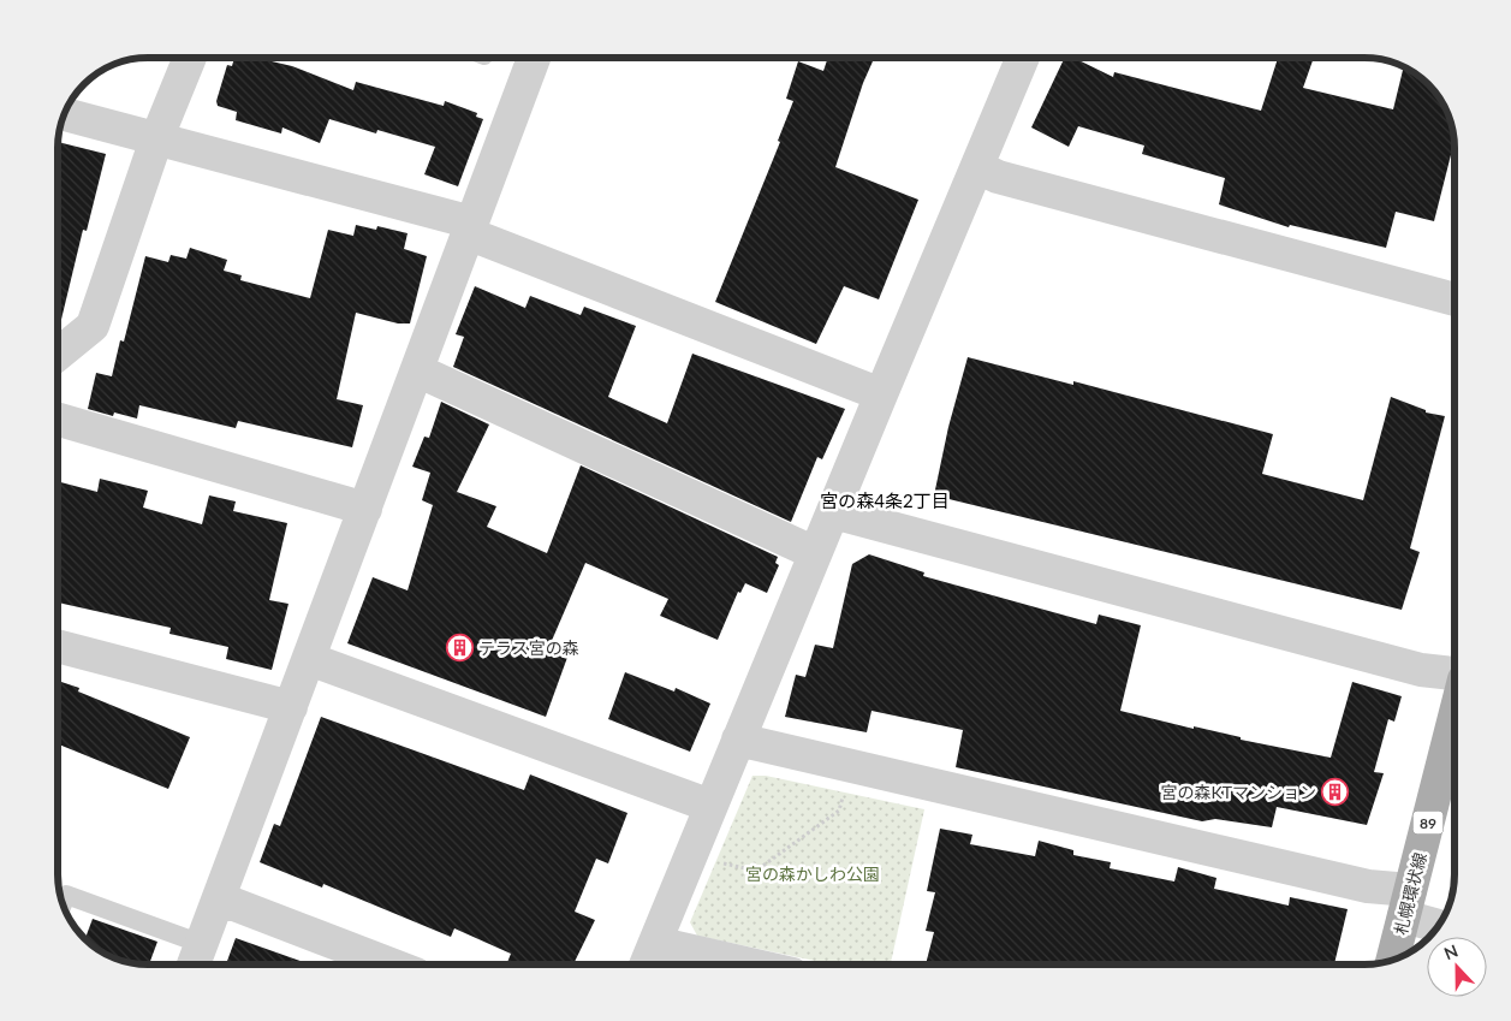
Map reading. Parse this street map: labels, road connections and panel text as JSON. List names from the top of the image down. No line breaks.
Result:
{"streets":{"main road":["89","札幌環状線"]},"districts":["宮の森4条2丁目"],"parks":["宮の森かしわ公園"],"places":{"building":["テラス宮の森","宮の森KTマンション"]},"north":"top"}
